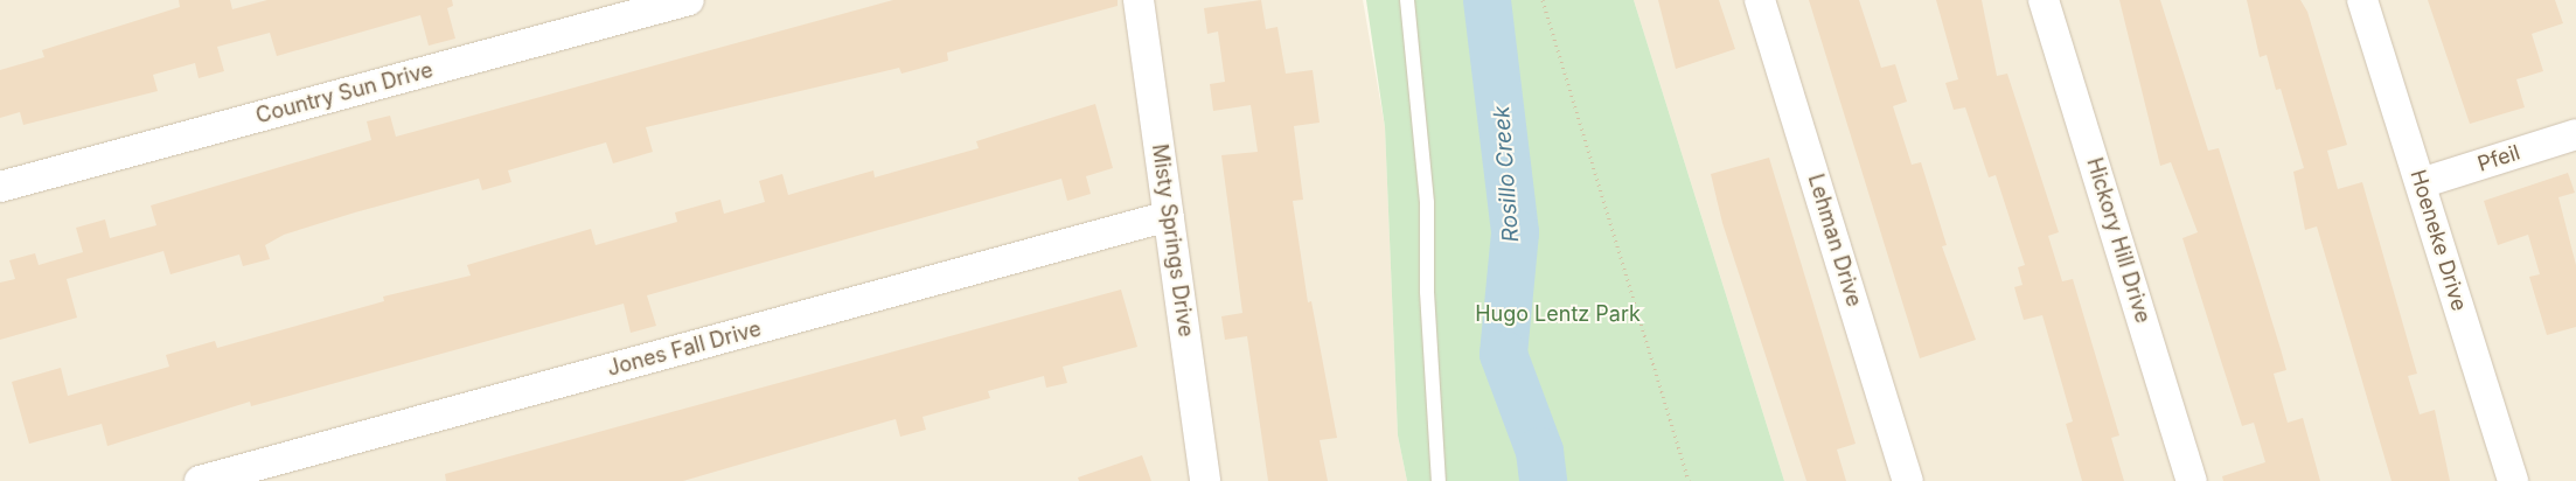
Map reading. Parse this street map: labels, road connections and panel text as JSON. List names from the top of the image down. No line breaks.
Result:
{"streets":{"street":["Country Sun Drive","Pfeil","Misty Springs Drive","Lehman Drive","Hickory Hill Drive","Hoeneke Drive","Jones Fall Drive"]},"crossings":[["Pfeil","Hoeneke Drive"],["Misty Springs Drive","Jones Fall Drive"]],"water":["Rosillo Creek"],"parks":["Hugo Lentz Park"]}
